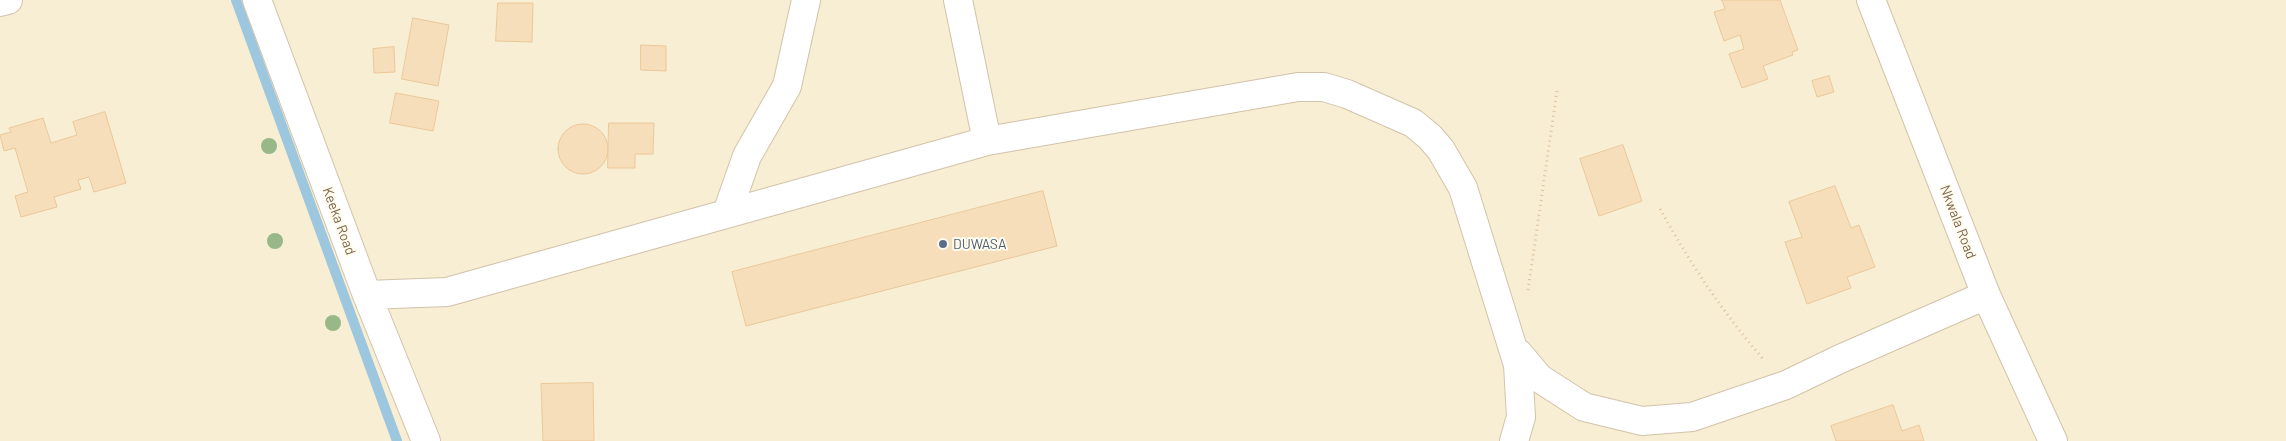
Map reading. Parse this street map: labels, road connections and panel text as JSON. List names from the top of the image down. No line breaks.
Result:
{"streets":{"street":["Keeka Road","Nkwala Road"]},"places":["DUWASA"]}
